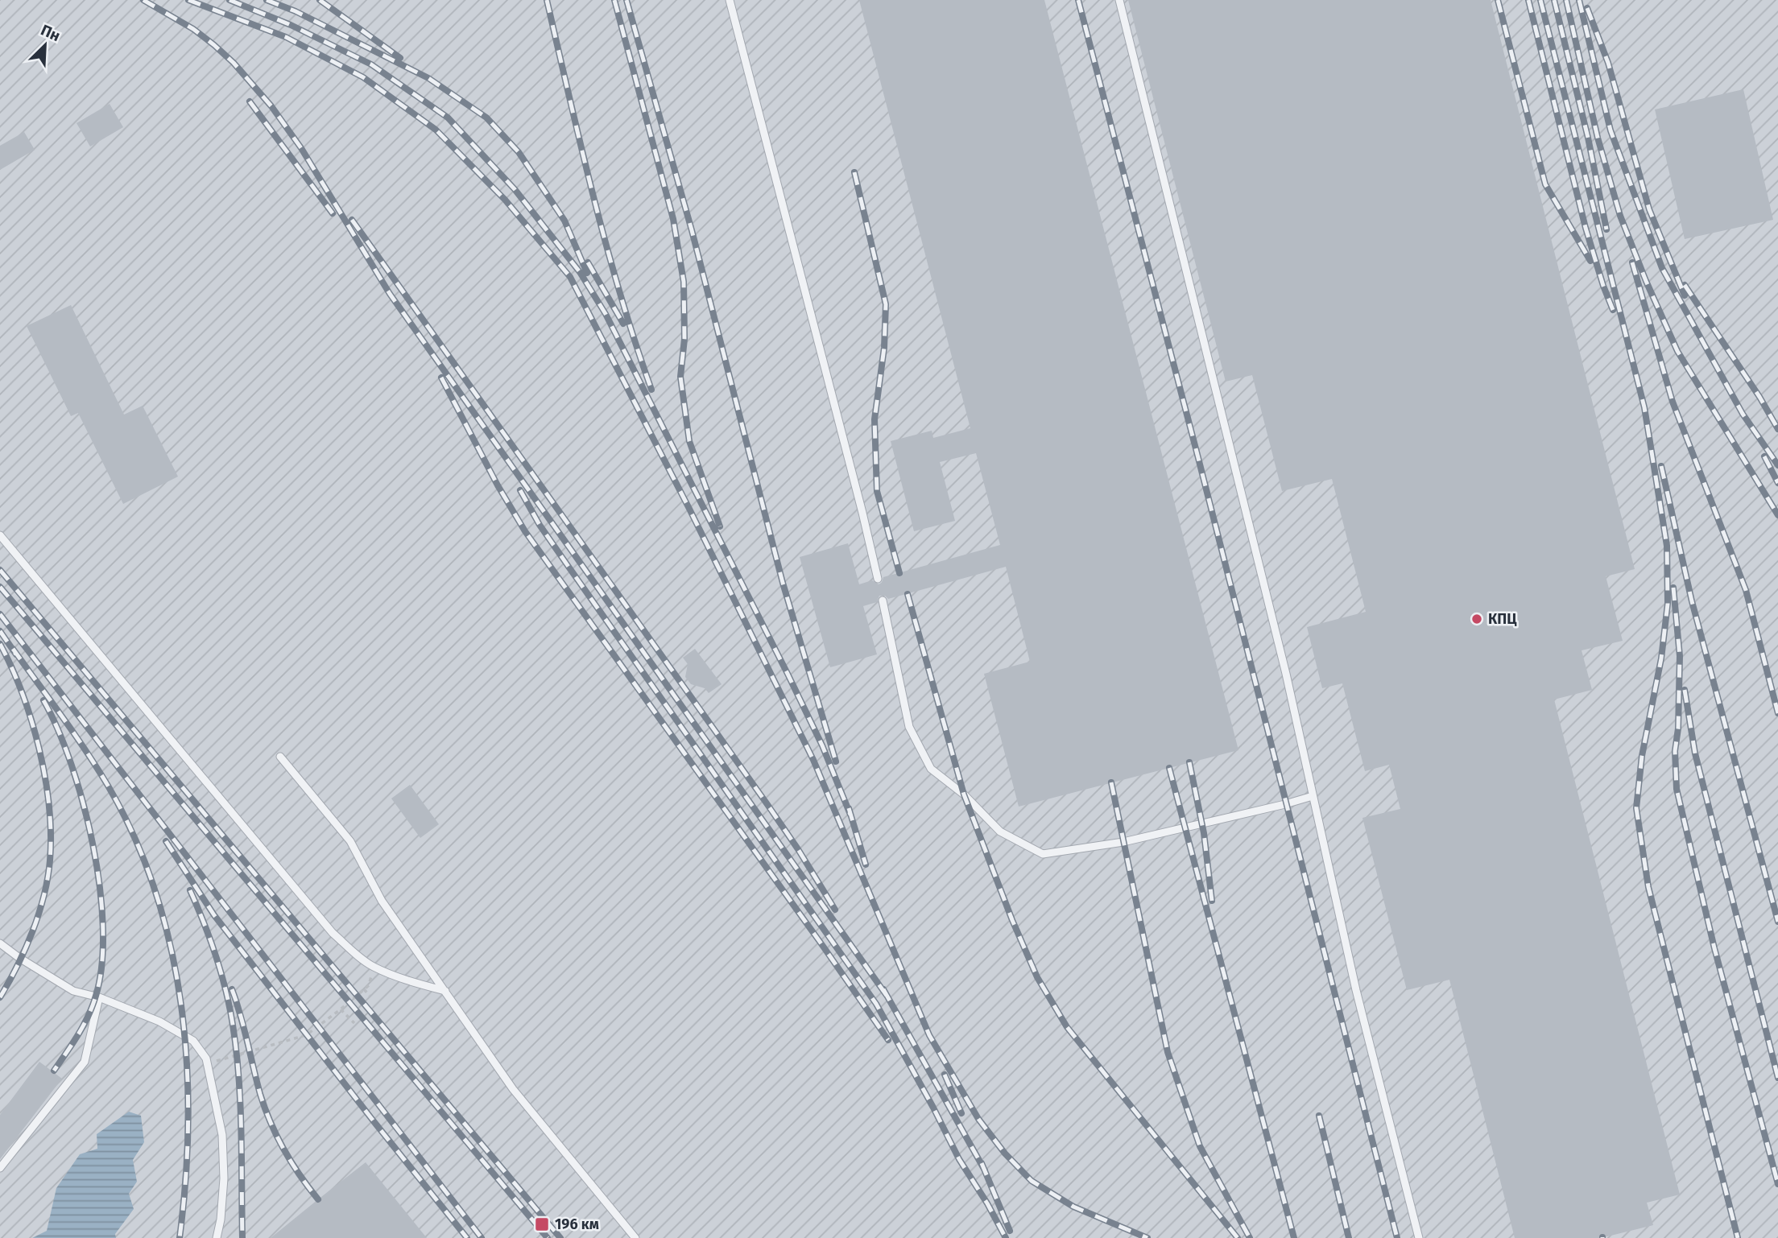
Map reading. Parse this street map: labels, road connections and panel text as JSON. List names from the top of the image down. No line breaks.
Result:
{"places":{"other":["КПЦ"],"transit":["196 км"]},"north":"top right"}
